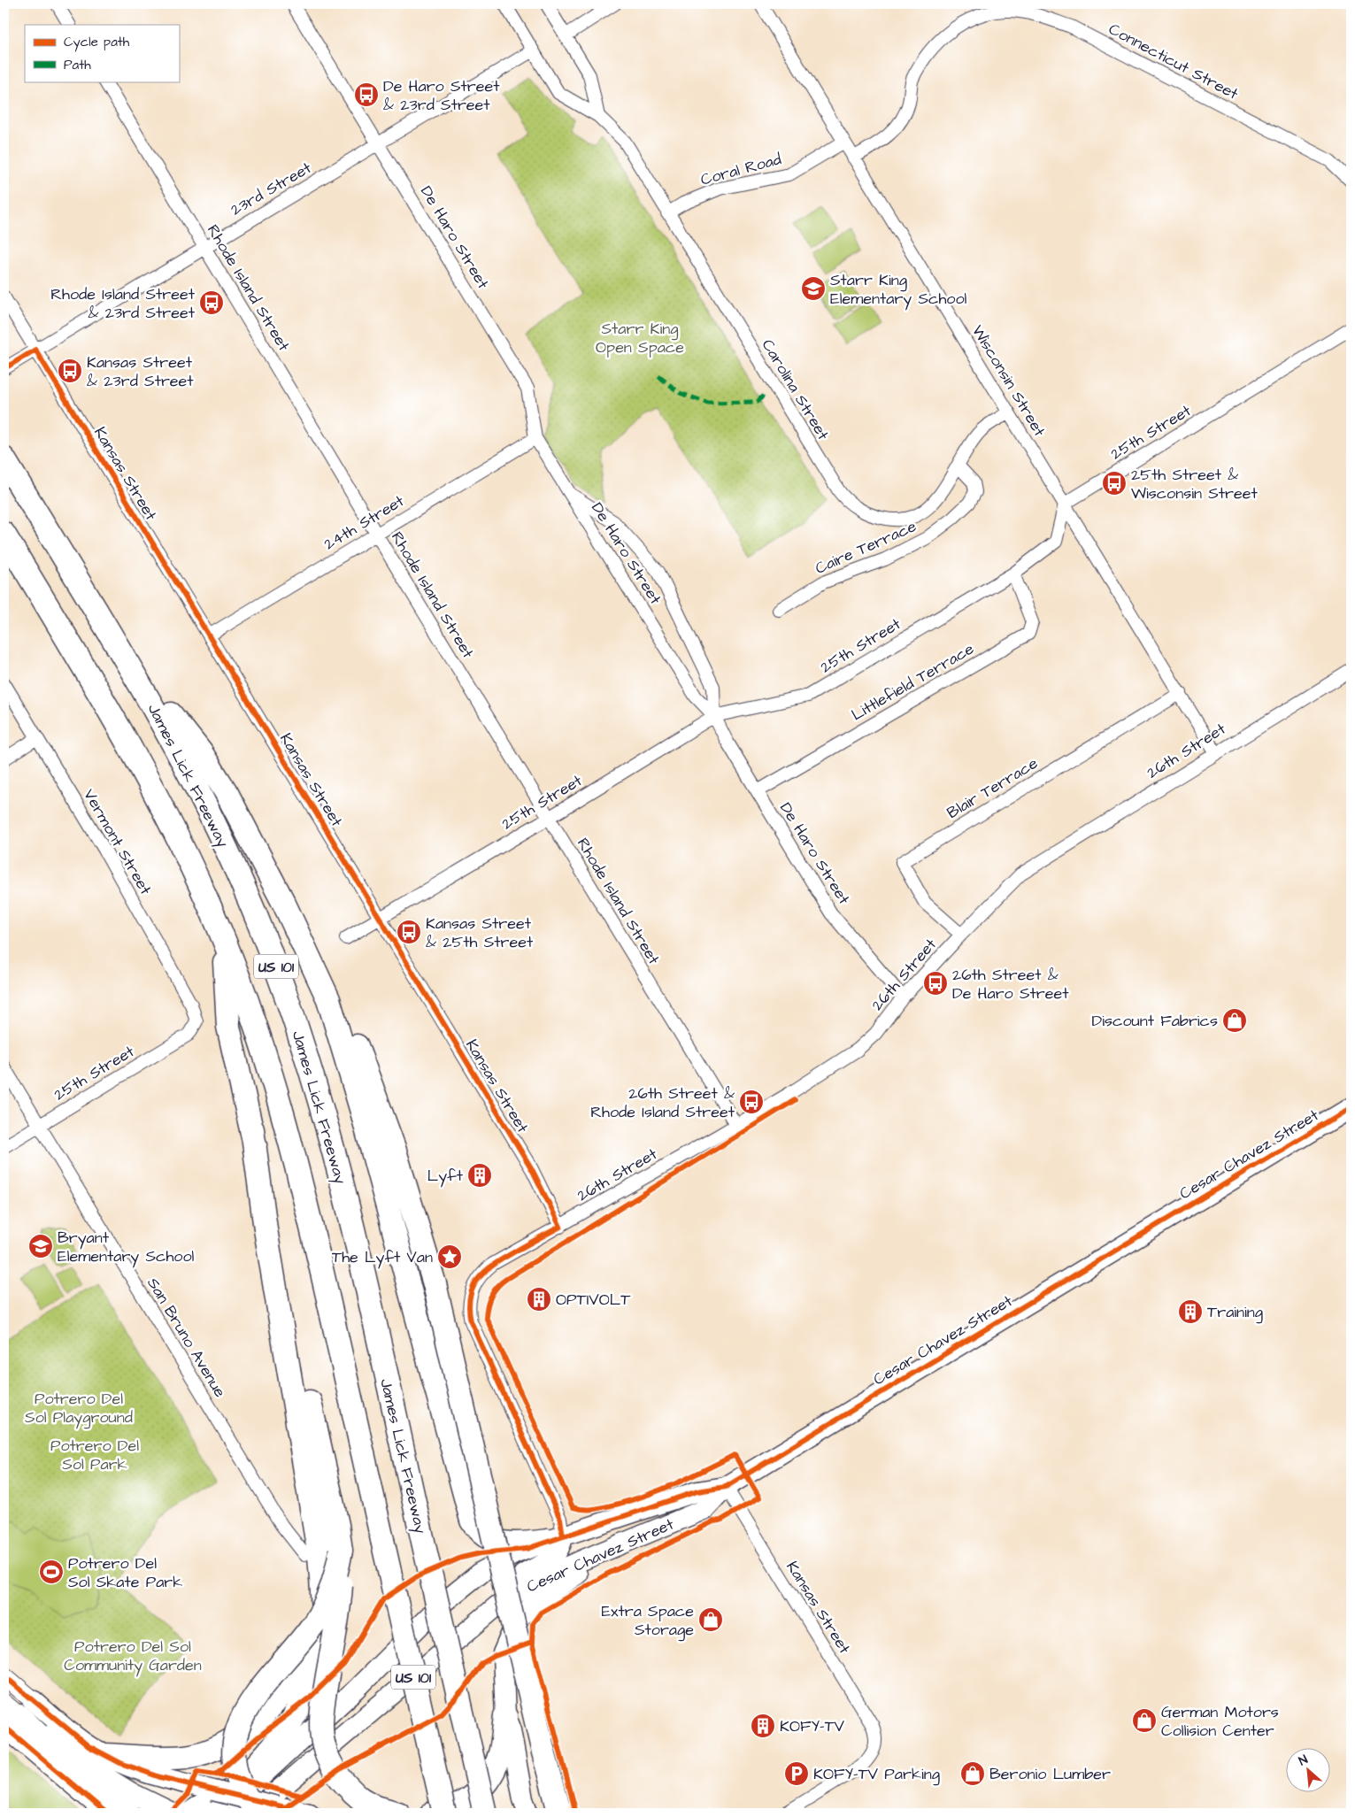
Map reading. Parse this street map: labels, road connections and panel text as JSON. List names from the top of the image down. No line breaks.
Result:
{"streets":{"highway":["James Lick Freeway","US 101"],"main road":["Cesar Chavez Street"],"street":["Connecticut Street","Coral Road","23rd Street","De Haro Street","Rhode Island Street","Wisconsin Street","Carolina Street","25th Street","Kansas Street","24th Street","Caire Terrace","Littlefield Terrace","26th Street","Blair Terrace","Vermont Street","San Bruno Avenue"]},"crossings":[["Connecticut Street","Wisconsin Street"],["Coral Road","Wisconsin Street"],["Coral Road","Carolina Street"],["23rd Street","De Haro Street"],["23rd Street","Rhode Island Street"],["23rd Street","Carolina Street"],["23rd Street","Kansas Street"],["De Haro Street","25th Street"],["De Haro Street","24th Street"],["De Haro Street","Littlefield Terrace"],["De Haro Street","26th Street"],["Rhode Island Street","25th Street"],["Rhode Island Street","24th Street"],["Rhode Island Street","26th Street"],["Wisconsin Street","Carolina Street"],["Wisconsin Street","25th Street"],["Wisconsin Street","26th Street"],["Wisconsin Street","Blair Terrace"],["Carolina Street","Caire Terrace"],["25th Street","Kansas Street"],["25th Street","Littlefield Terrace"],["25th Street","Vermont Street"],["25th Street","San Bruno Avenue"],["Kansas Street","24th Street"],["Kansas Street","26th Street"],["Kansas Street","Cesar Chavez Street"],["26th Street","Blair Terrace"],["26th Street","Cesar Chavez Street"]],"parks":["Starr King Open Space","Potrero Del Sol Playground","Potrero Del Sol Park","Potrero Del Sol Community Garden"],"places":{"bus stop":["De Haro Street & 23rd Street","Rhode Island Street & 23rd Street","Kansas Street & 23rd Street","25th Street & Wisconsin Street","Kansas Street & 25th Street","26th Street & De Haro Street","26th Street & Rhode Island Street"],"school or university":["Starr King Elementary School","Bryant Elementary School"],"shop":["Discount Fabrics","Extra Space Storage","German Motors Collision Center","Beronio Lumber"],"building":["Lyft","OPTIVOLT","Training","KOFY-TV"],"place":["The Lyft Van"],"sports":["Potrero Del Sol Skate Park"],"parking":["KOFY-TV Parking"]},"legend":["Cycle path","Path"],"north":"top left"}
